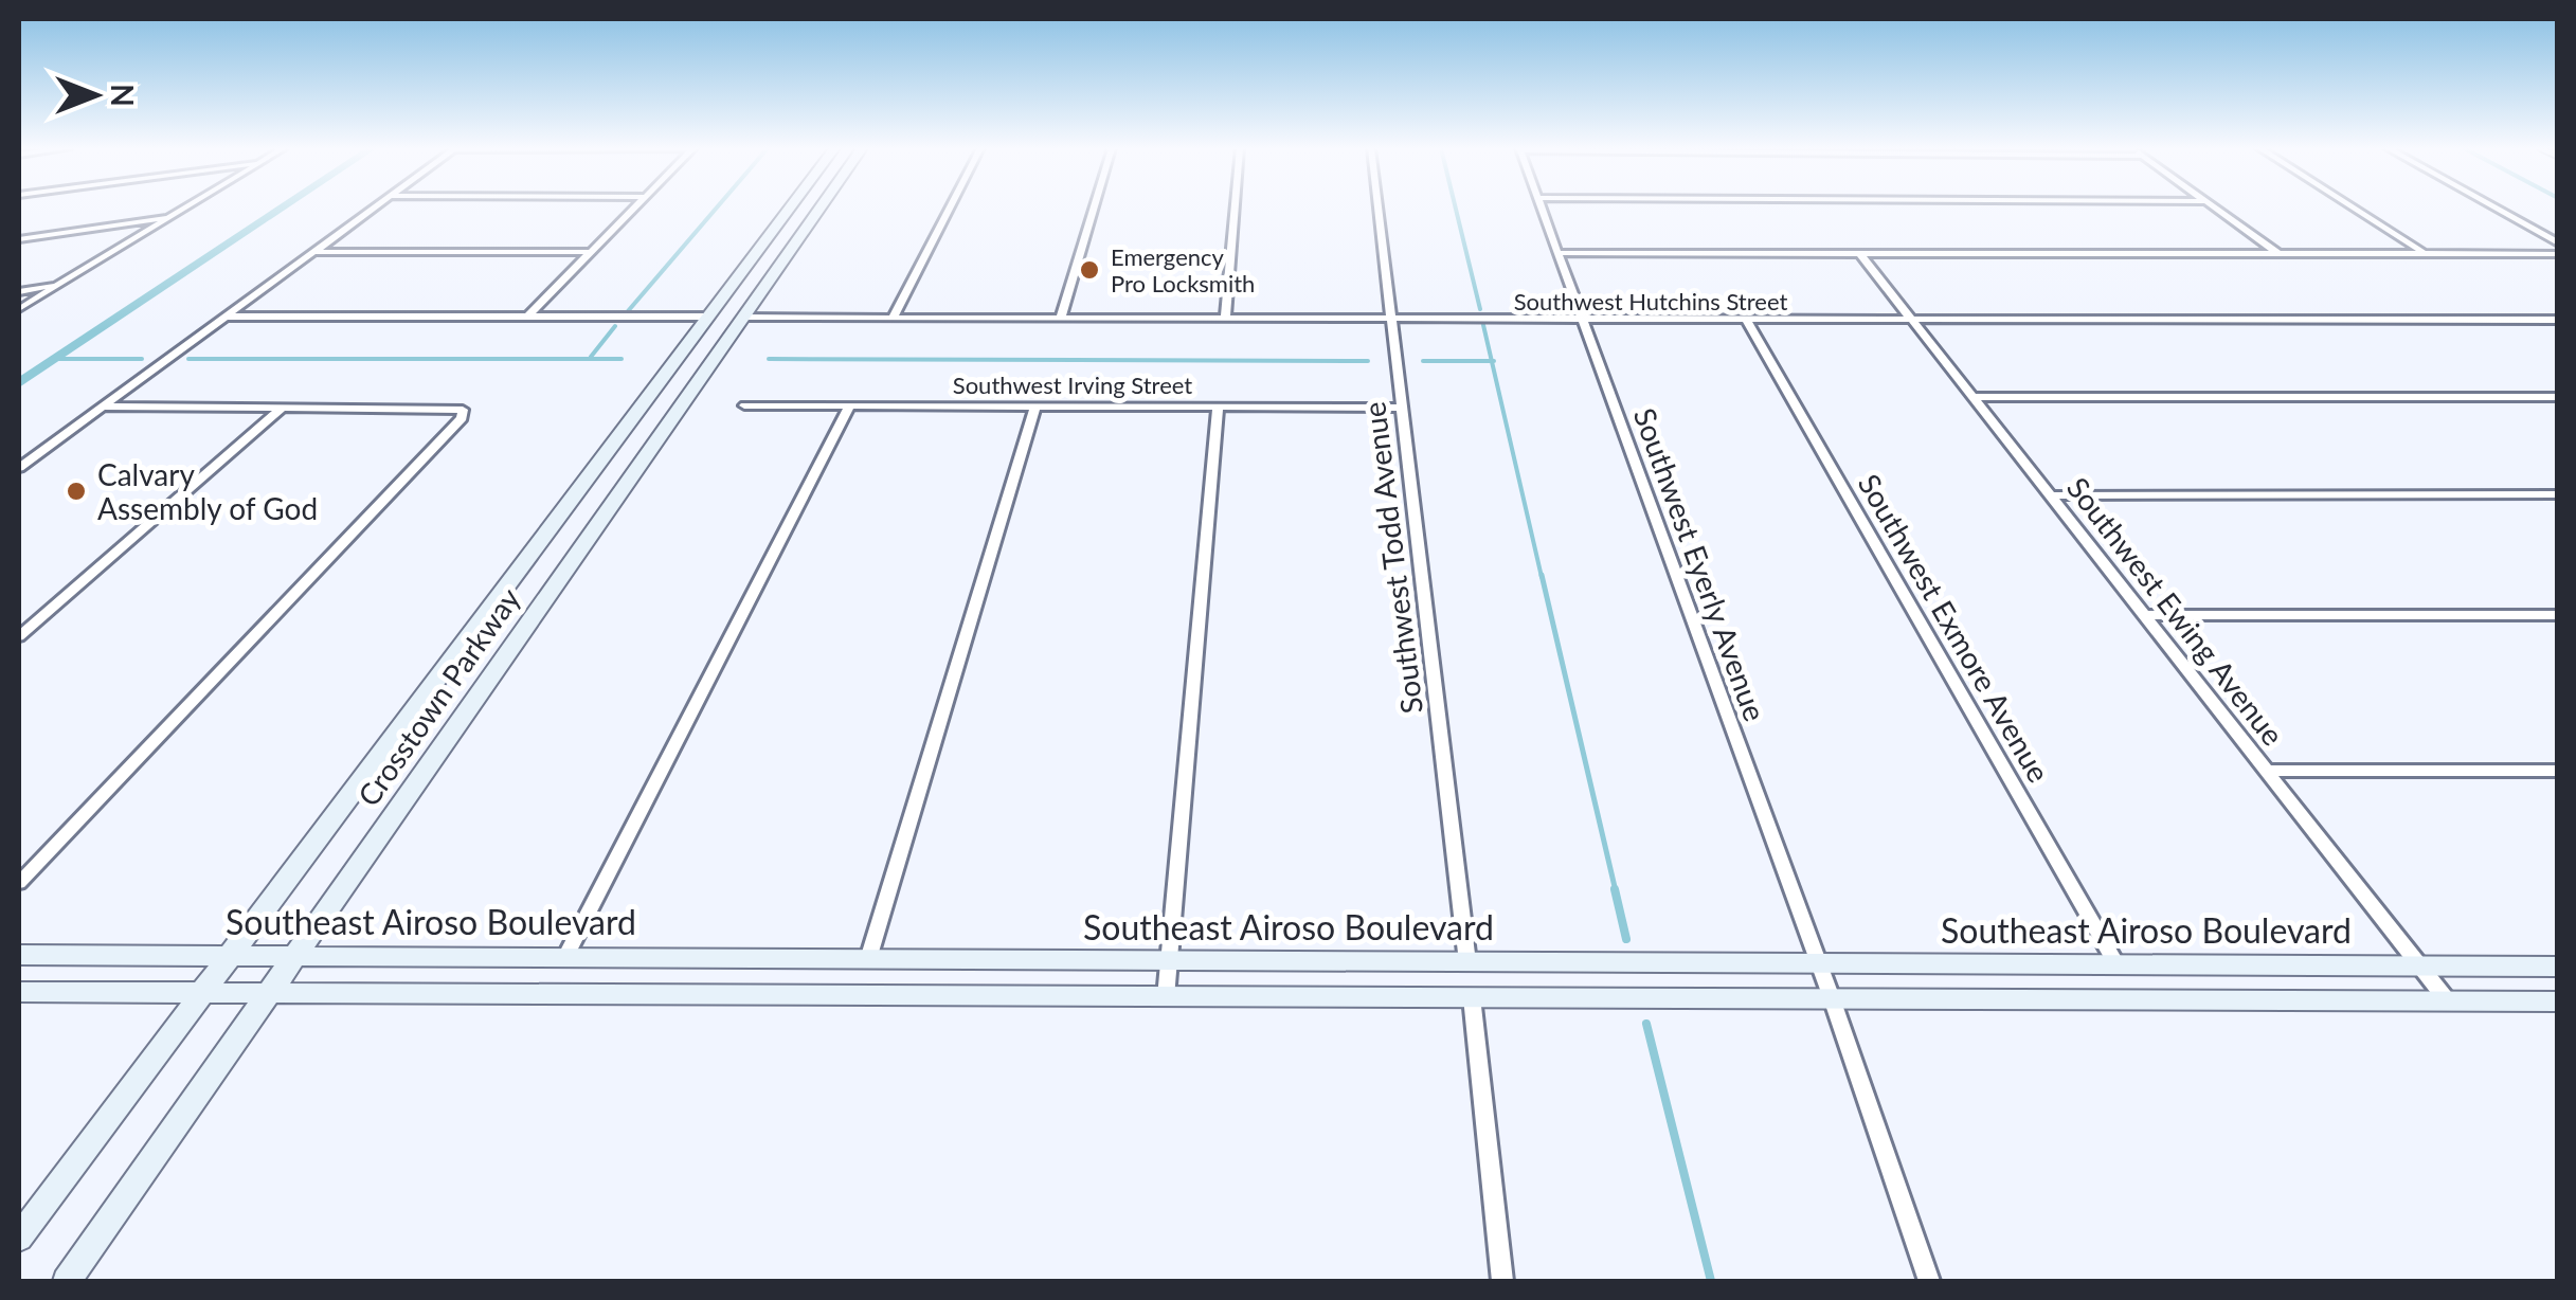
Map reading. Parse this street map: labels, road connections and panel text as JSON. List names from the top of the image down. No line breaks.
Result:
{"streets":{"main road":["Crosstown Parkway","Southeast Airoso Boulevard"],"street":["Southwest Hutchins Street","Southwest Irving Street","Southwest Todd Avenue","Southwest Eyerly Avenue","Southwest Ewing Avenue","Southwest Exmore Avenue"]},"crossings":[["Southwest Hutchins Street","Southwest Todd Avenue"],["Southwest Hutchins Street","Southwest Eyerly Avenue"],["Southwest Hutchins Street","Southwest Ewing Avenue"],["Southwest Hutchins Street","Southwest Exmore Avenue"],["Southwest Hutchins Street","Crosstown Parkway"],["Southwest Irving Street","Southwest Todd Avenue"],["Southwest Todd Avenue","Southeast Airoso Boulevard"],["Southwest Eyerly Avenue","Southeast Airoso Boulevard"],["Southwest Ewing Avenue","Southeast Airoso Boulevard"],["Southwest Exmore Avenue","Southeast Airoso Boulevard"],["Crosstown Parkway","Southeast Airoso Boulevard"]],"places":["Emergency Pro Locksmith","Calvary Assembly of God"],"north":"right"}
